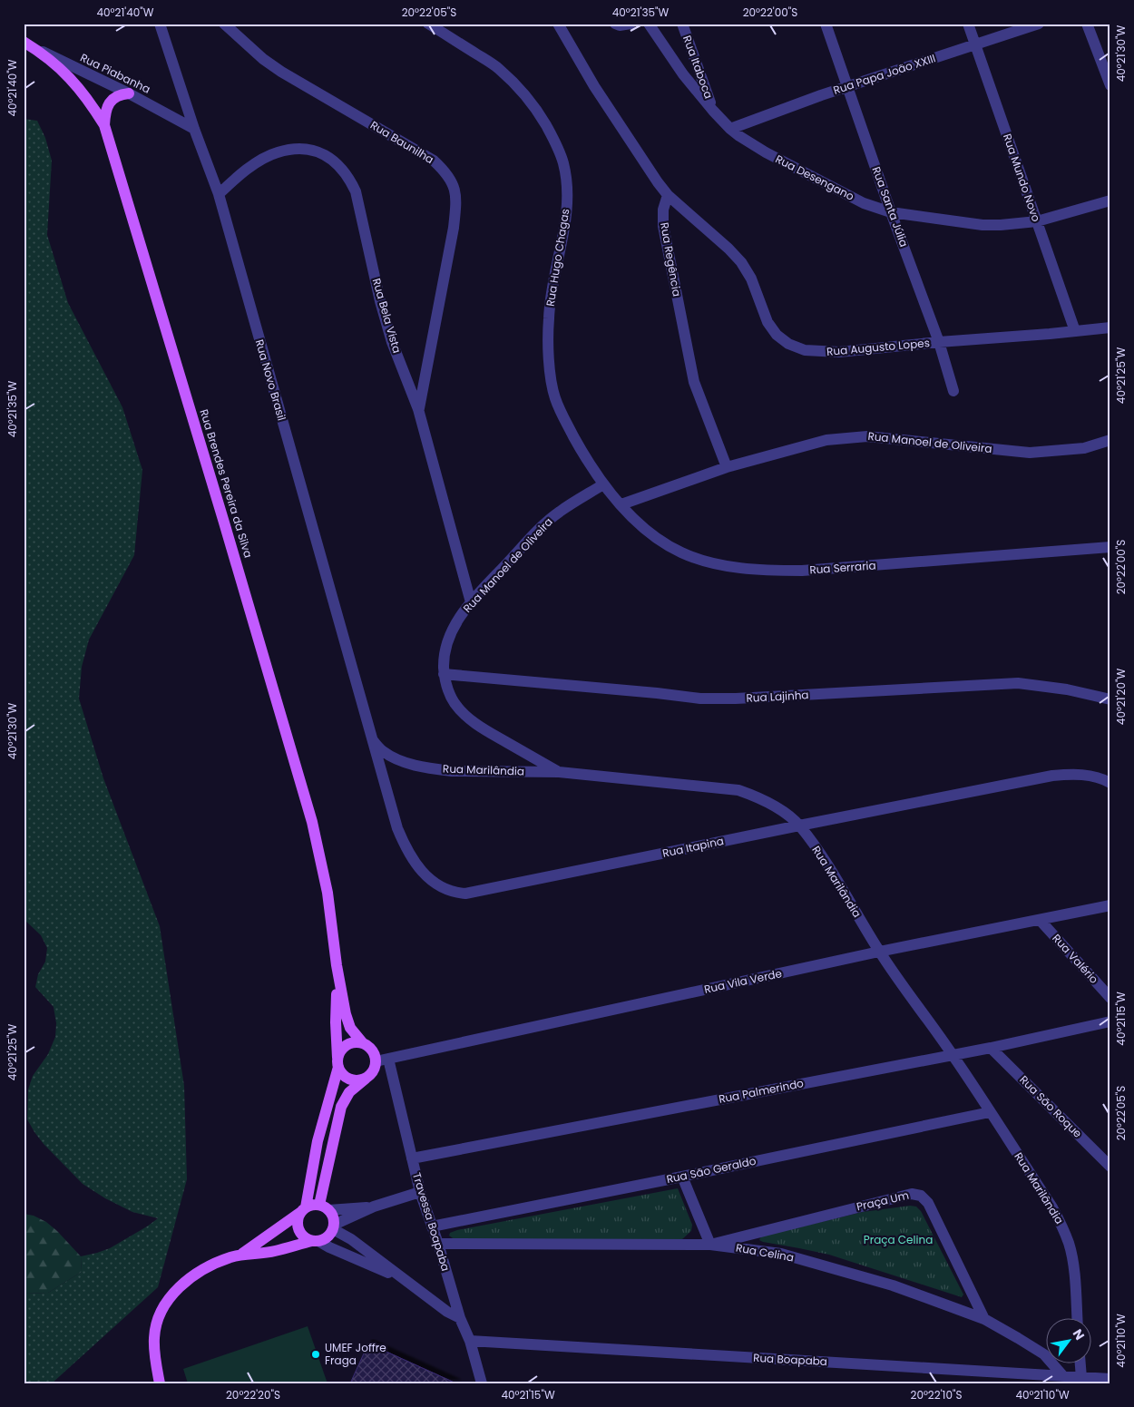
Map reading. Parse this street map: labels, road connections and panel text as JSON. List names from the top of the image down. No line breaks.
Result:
{"streets":{"main road":["Rua Brendes Pereira da Silva"],"street":["Rua Itaboca","Rua Piabanha","Rua Papa João XXIII","Rua Baunilha","Rua Desengano","Rua Mundo Novo","Rua Santa Júlia","Rua Hugo Chagas","Rua Regência","Rua Bela Vista","Rua Augusto Lopes","Rua Novo Brasil","Rua Manoel de Oliveira","Rua Serraria","Rua Lajinha","Rua Marilândia","Rua Itapina","Rua Valério","Rua Vila Verde","Rua Palmerindo","Rua São Roque","Rua São Geraldo","Praça Um","Travessa Boapaba","Rua Celina","Rua Boapaba"]},"crossings":[["Rua Itaboca","Rua Desengano"],["Rua Piabanha","Rua Novo Brasil"],["Rua Piabanha","Rua Brendes Pereira da Silva"],["Rua Papa João XXIII","Rua Desengano"],["Rua Papa João XXIII","Rua Mundo Novo"],["Rua Papa João XXIII","Rua Santa Júlia"],["Rua Baunilha","Rua Bela Vista"],["Rua Desengano","Rua Mundo Novo"],["Rua Desengano","Rua Santa Júlia"],["Rua Mundo Novo","Rua Augusto Lopes"],["Rua Santa Júlia","Rua Augusto Lopes"],["Rua Hugo Chagas","Rua Manoel de Oliveira"],["Rua Hugo Chagas","Rua Serraria"],["Rua Regência","Rua Augusto Lopes"],["Rua Regência","Rua Manoel de Oliveira"],["Rua Bela Vista","Rua Novo Brasil"],["Rua Bela Vista","Rua Manoel de Oliveira"],["Rua Novo Brasil","Rua Marilândia"],["Rua Novo Brasil","Rua Itapina"],["Rua Manoel de Oliveira","Rua Serraria"],["Rua Manoel de Oliveira","Rua Lajinha"],["Rua Manoel de Oliveira","Rua Marilândia"],["Rua Brendes Pereira da Silva","Rua Vila Verde"],["Rua Marilândia","Rua Itapina"],["Rua Marilândia","Rua Vila Verde"],["Rua Marilândia","Rua Palmerindo"],["Rua Marilândia","Rua São Geraldo"],["Rua Valério","Rua Vila Verde"],["Rua Vila Verde","Travessa Boapaba"],["Rua Palmerindo","Rua São Roque"],["Rua Palmerindo","Travessa Boapaba"],["Rua São Geraldo","Travessa Boapaba"],["Praça Um","Rua Celina"],["Travessa Boapaba","Rua Celina"],["Travessa Boapaba","Rua Boapaba"],["Rua Celina","Rua Boapaba"]],"parks":["Praça Celina"],"places":["UMEF Joffre Fraga"],"north":"top right","coordinates":["40°21'40\"W","20°22'05\"S","40°21'35\"W","20°22'00\"S","40°21'30\"W","40°21'25\"W","40°21'20\"W","40°21'15\"W","40°21'10\"W","20°22'20\"S","20°22'10\"S"]}
